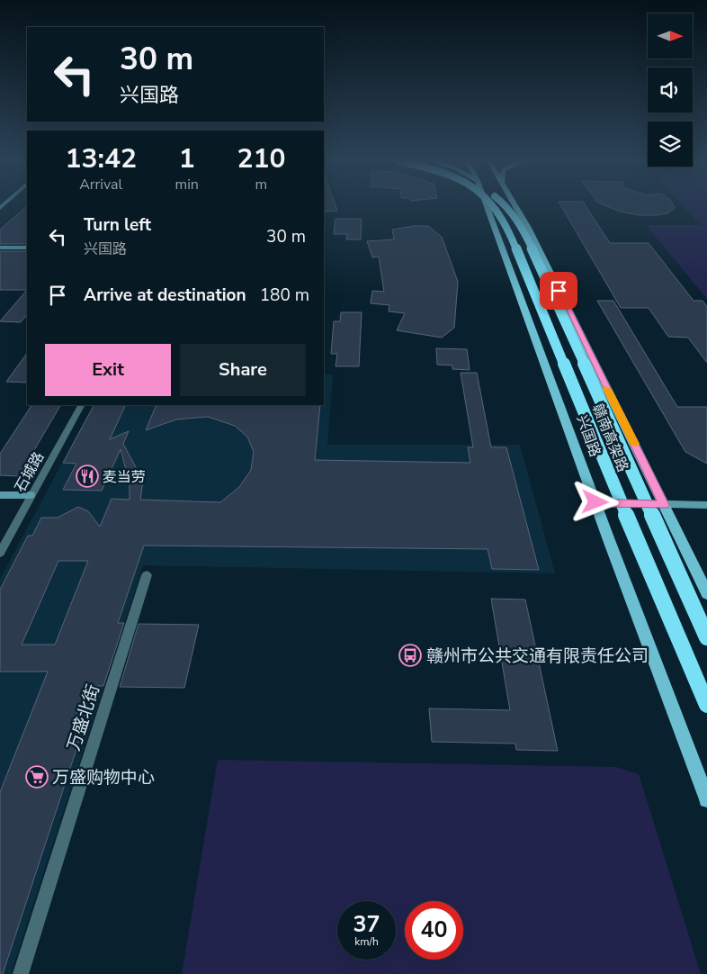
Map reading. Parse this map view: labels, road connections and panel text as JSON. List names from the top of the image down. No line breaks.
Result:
{"streets":{"highway":["赣南高架路"],"main road":["兴国路"],"street":["石城路","万盛北街"]},"places":{"restaurant":["麦当劳"],"bus stop":["赣州市公共交通有限责任公司"],"supermarket":["万盛购物中心"]},"north":"right","page":{"turn":["30 m","兴国路"],"eta":["13:42","Arrival","1","min","210","m"],"list":[{"name":"Turn left","note":"兴国路","value":"30 m"},{"name":"Arrive at destination","value":"180 m"}],"buttons":["Exit","Share"],"speed":"37 km/h","limit":"40"}}
